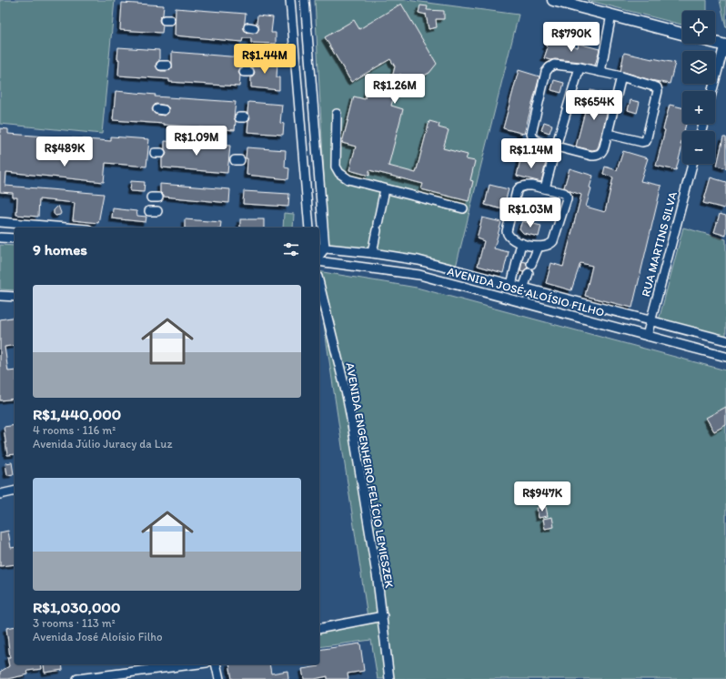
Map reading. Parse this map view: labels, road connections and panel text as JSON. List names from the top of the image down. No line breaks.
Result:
{"streets":{"street":["RUA MARTINS SILVA","AVENIDA JOSÉ ALOÍSIO FILHO","AVENIDA ENGENHEIRO FELÍCIO LEMIESZEK"]},"crossings":[["RUA MARTINS SILVA","AVENIDA JOSÉ ALOÍSIO FILHO"]],"page":{"map_buttons":["+","−"],"price":["R$790K","R$1.44M","R$1.26M","R$654K","R$1.09M","R$489K","R$1.14M","R$1.03M","R$947K"],"heading":"9 homes","list":[{"name":"R$1,440,000","note":"4 rooms · 116 m² · Avenida Júlio Juracy da Luz"},{"name":"R$1,030,000","note":"3 rooms · 113 m² · Avenida José Aloísio Filho"}]}}
